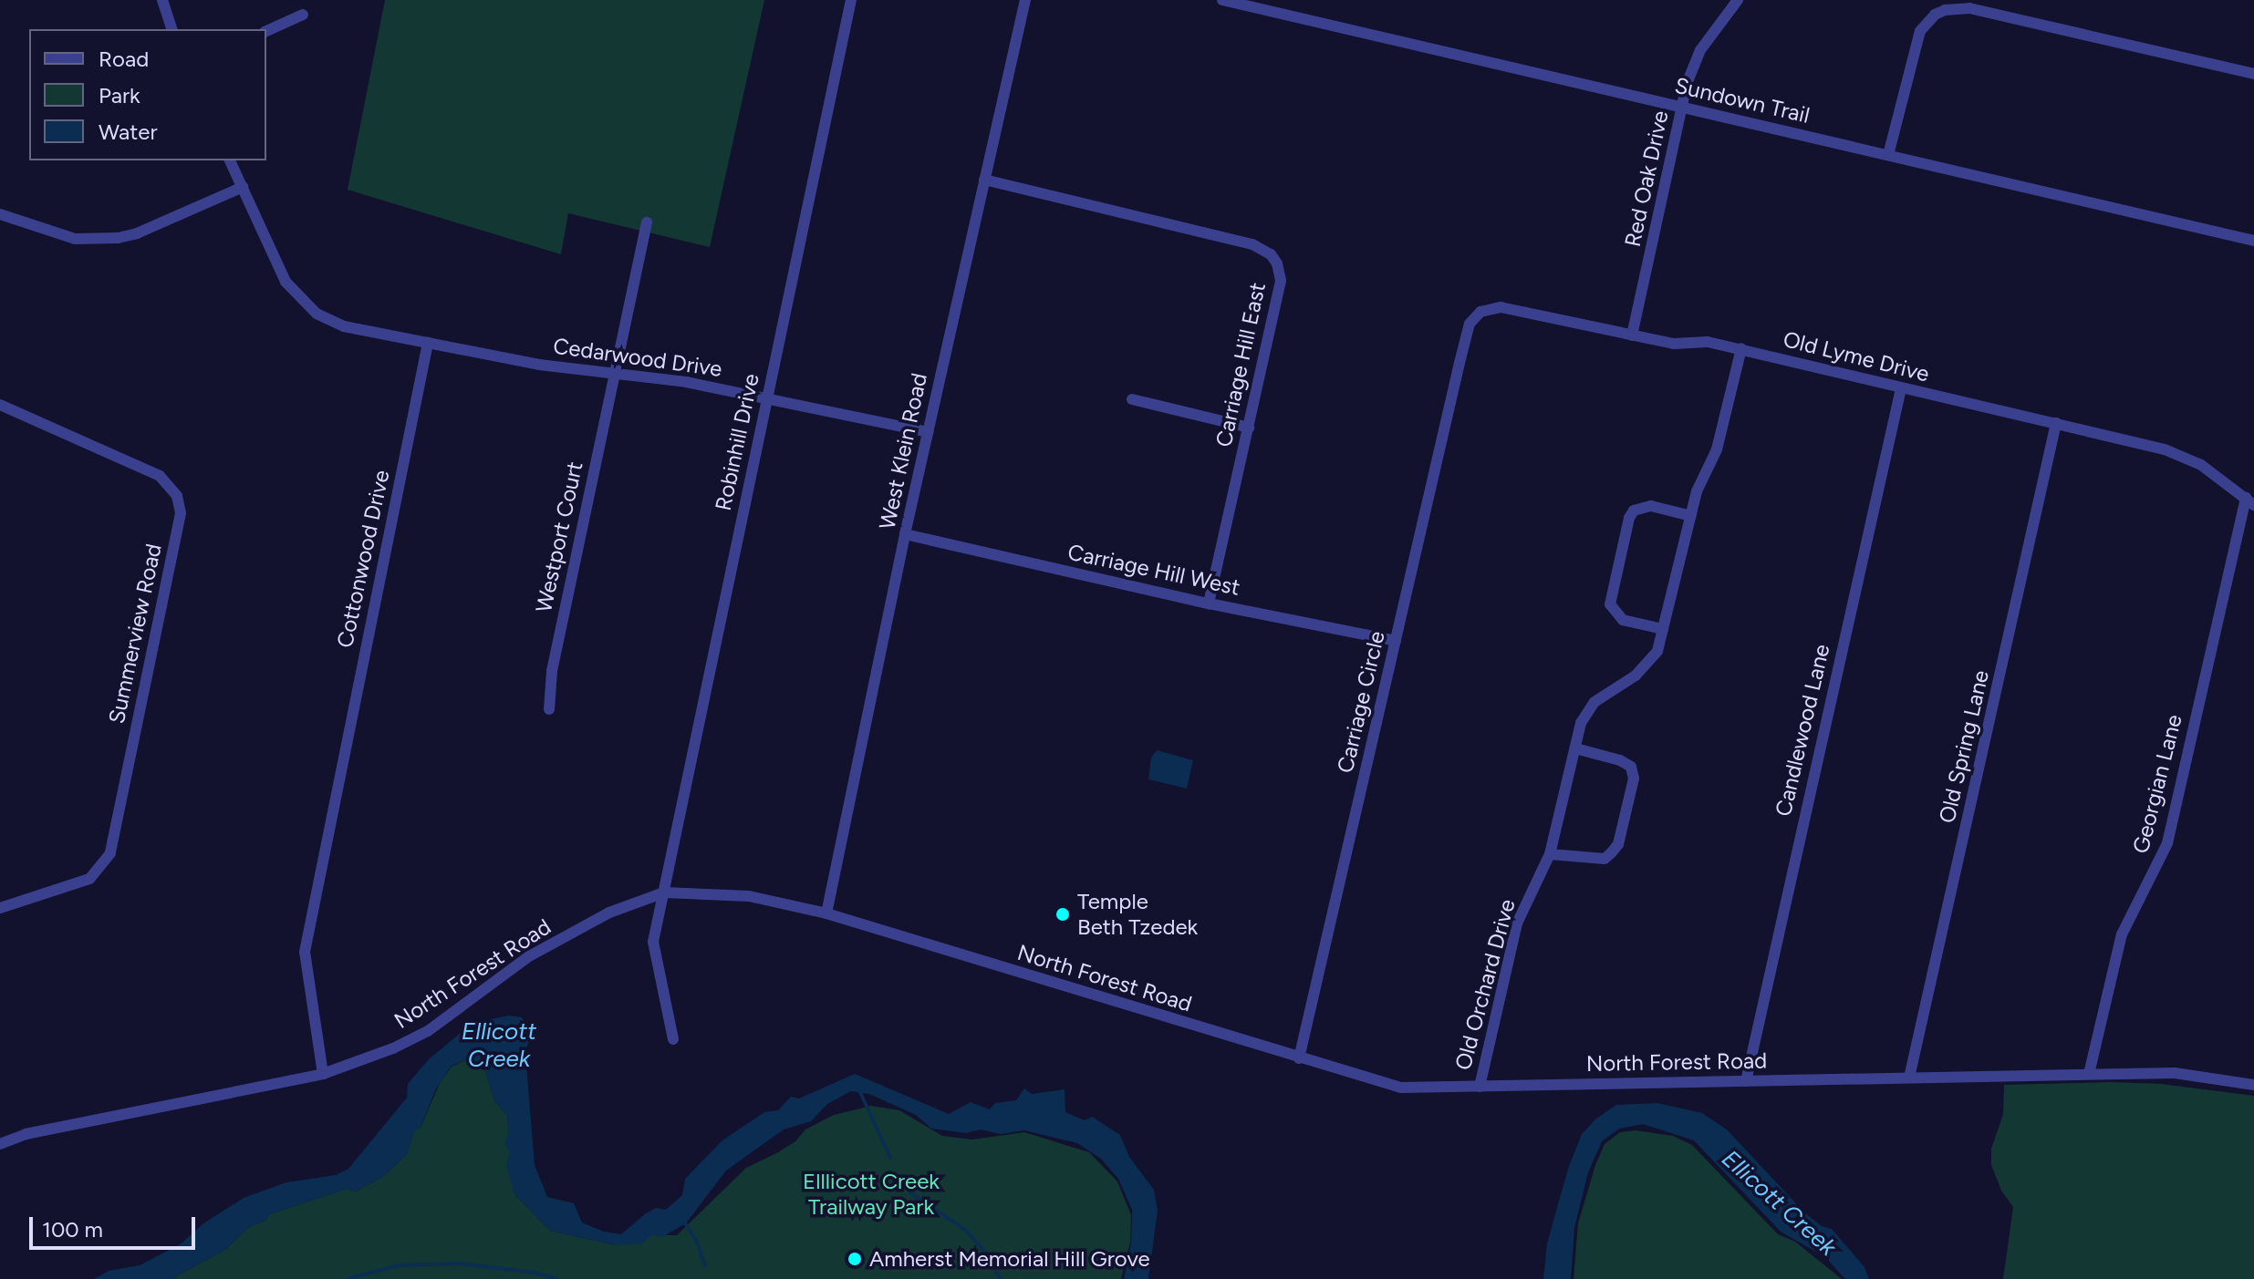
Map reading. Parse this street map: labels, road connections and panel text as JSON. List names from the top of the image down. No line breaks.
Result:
{"streets":{"street":["Sundown Trail","Red Oak Drive","Old Lyme Drive","Cedarwood Drive","Carriage Hill East","Robinhill Drive","West Klein Road","Westport Court","Cottonwood Drive","Carriage Hill West","Summerview Road","Carriage Circle","Candlewood Lane","Old Spring Lane","Georgian Lane","North Forest Road","Old Orchard Drive"]},"crossings":[["Sundown Trail","Red Oak Drive"],["Red Oak Drive","Old Lyme Drive"],["Old Lyme Drive","Carriage Circle"],["Old Lyme Drive","Candlewood Lane"],["Old Lyme Drive","Old Spring Lane"],["Old Lyme Drive","Georgian Lane"],["Old Lyme Drive","Old Orchard Drive"],["Cedarwood Drive","Robinhill Drive"],["Cedarwood Drive","West Klein Road"],["Cedarwood Drive","Westport Court"],["Cedarwood Drive","Cottonwood Drive"],["Carriage Hill East","West Klein Road"],["Carriage Hill East","Carriage Hill West"],["Robinhill Drive","North Forest Road"],["West Klein Road","Carriage Hill West"],["West Klein Road","North Forest Road"],["Cottonwood Drive","North Forest Road"],["Carriage Hill West","Carriage Circle"],["Carriage Circle","North Forest Road"],["Candlewood Lane","North Forest Road"],["Old Spring Lane","North Forest Road"],["Georgian Lane","North Forest Road"],["North Forest Road","Old Orchard Drive"]],"water":["Ellicott Creek"],"parks":["Elllicott Creek Trailway Park"],"places":["Temple Beth Tzedek","Amherst Memorial Hill Grove"],"legend":["Road","Park","Water"],"scale_bar":"100 m"}
